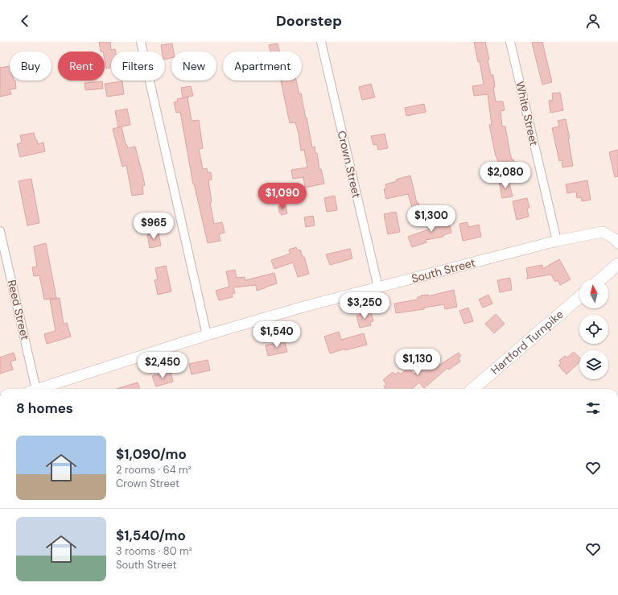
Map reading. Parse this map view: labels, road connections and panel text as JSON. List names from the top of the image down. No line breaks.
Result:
{"streets":{"main road":["Hartford Turnpike"],"street":["White Street","Crown Street","South Street","Reed Street"]},"crossings":[["White Street","South Street"],["Crown Street","South Street"]],"north":"top","page":{"header":"Doorstep","chip":["Buy","Rent","Filters","New","Apartment"],"price":["$2,080","$1,090","$1,300","$965","$3,250","$1,540","$1,130","$2,450"],"heading":"8 homes","list":[{"name":"$1,090/mo","note":"2 rooms · 64 m² · Crown Street"},{"name":"$1,540/mo","note":"3 rooms · 80 m² · South Street"}]}}
